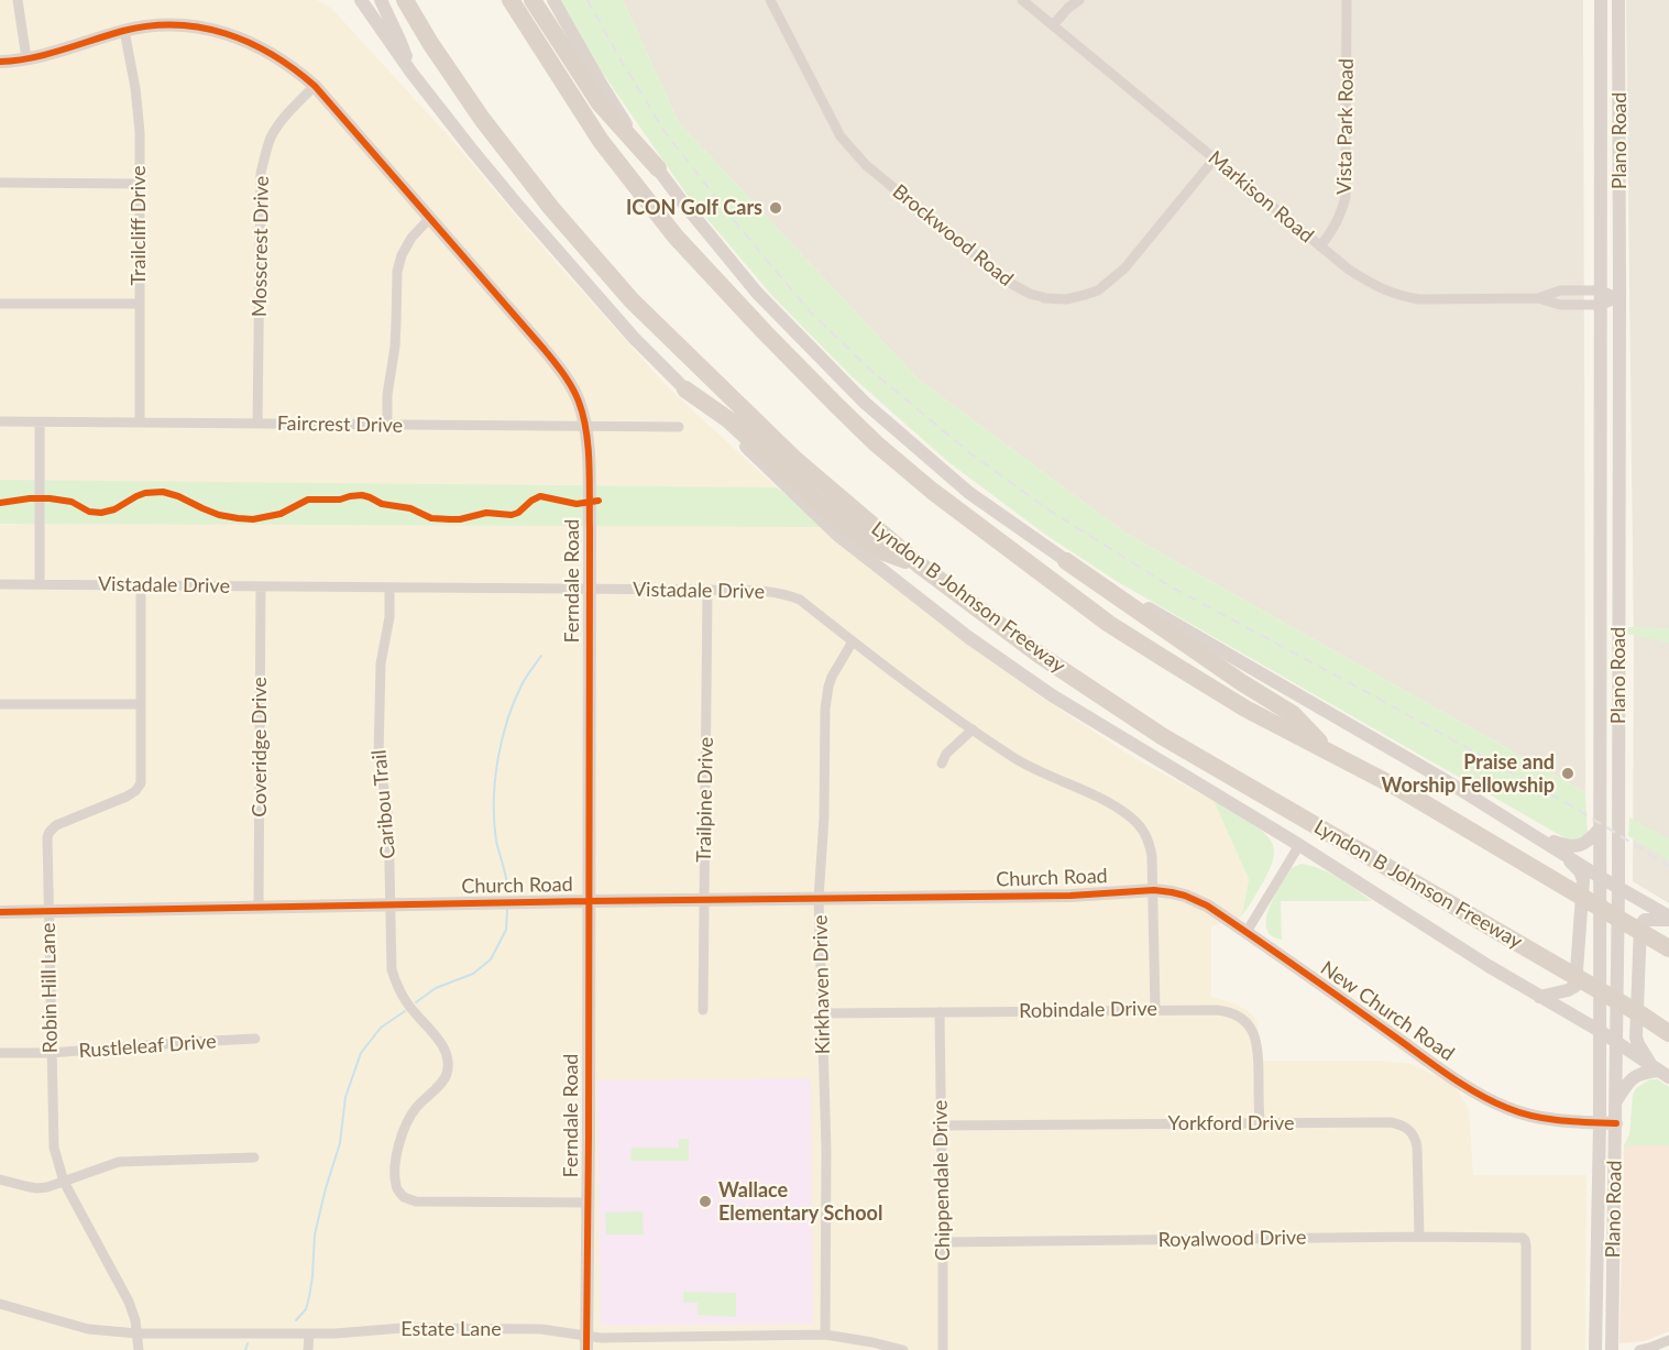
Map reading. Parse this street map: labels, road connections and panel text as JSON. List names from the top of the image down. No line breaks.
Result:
{"streets":{"highway":["Lyndon B Johnson Freeway"],"main road":["Plano Road","Ferndale Road","Church Road","New Church Road"],"street":["Vista Park Road","Markison Road","Trailcliff Drive","Brockwood Road","Mosscrest Drive","Faircrest Drive","Vistadale Drive","Coveridge Drive","Trailpine Drive","Caribou Trail","Kirkhaven Drive","Robin Hill Lane","Robindale Drive","Rustleleaf Drive","Yorkford Drive","Chippendale Drive","Royalwood Drive","Estate Lane"]},"crossings":[["Vista Park Road","Markison Road"],["Plano Road","Markison Road"],["Plano Road","New Church Road"],["Markison Road","Brockwood Road"],["Trailcliff Drive","Faircrest Drive"],["Trailcliff Drive","Ferndale Road"],["Mosscrest Drive","Faircrest Drive"],["Mosscrest Drive","Ferndale Road"],["Faircrest Drive","Ferndale Road"],["Ferndale Road","Vistadale Drive"],["Ferndale Road","Caribou Trail"],["Ferndale Road","Church Road"],["Ferndale Road","Estate Lane"],["Vistadale Drive","Coveridge Drive"],["Vistadale Drive","Trailpine Drive"],["Vistadale Drive","Caribou Trail"],["Vistadale Drive","Church Road"],["Vistadale Drive","Kirkhaven Drive"],["Vistadale Drive","Robin Hill Lane"],["Vistadale Drive","Robindale Drive"],["Vistadale Drive","New Church Road"],["Coveridge Drive","Church Road"],["Trailpine Drive","Church Road"],["Caribou Trail","Church Road"],["Church Road","Kirkhaven Drive"],["Church Road","Robin Hill Lane"],["Church Road","New Church Road"],["Kirkhaven Drive","Robindale Drive"],["Kirkhaven Drive","Estate Lane"],["Robin Hill Lane","Rustleleaf Drive"],["Robin Hill Lane","Estate Lane"],["Robindale Drive","Yorkford Drive"],["Robindale Drive","Chippendale Drive"],["Yorkford Drive","Chippendale Drive"],["Yorkford Drive","Royalwood Drive"],["Chippendale Drive","Royalwood Drive"]],"places":["ICON Golf Cars","Praise and Worship Fellowship","Wallace Elementary School"]}
